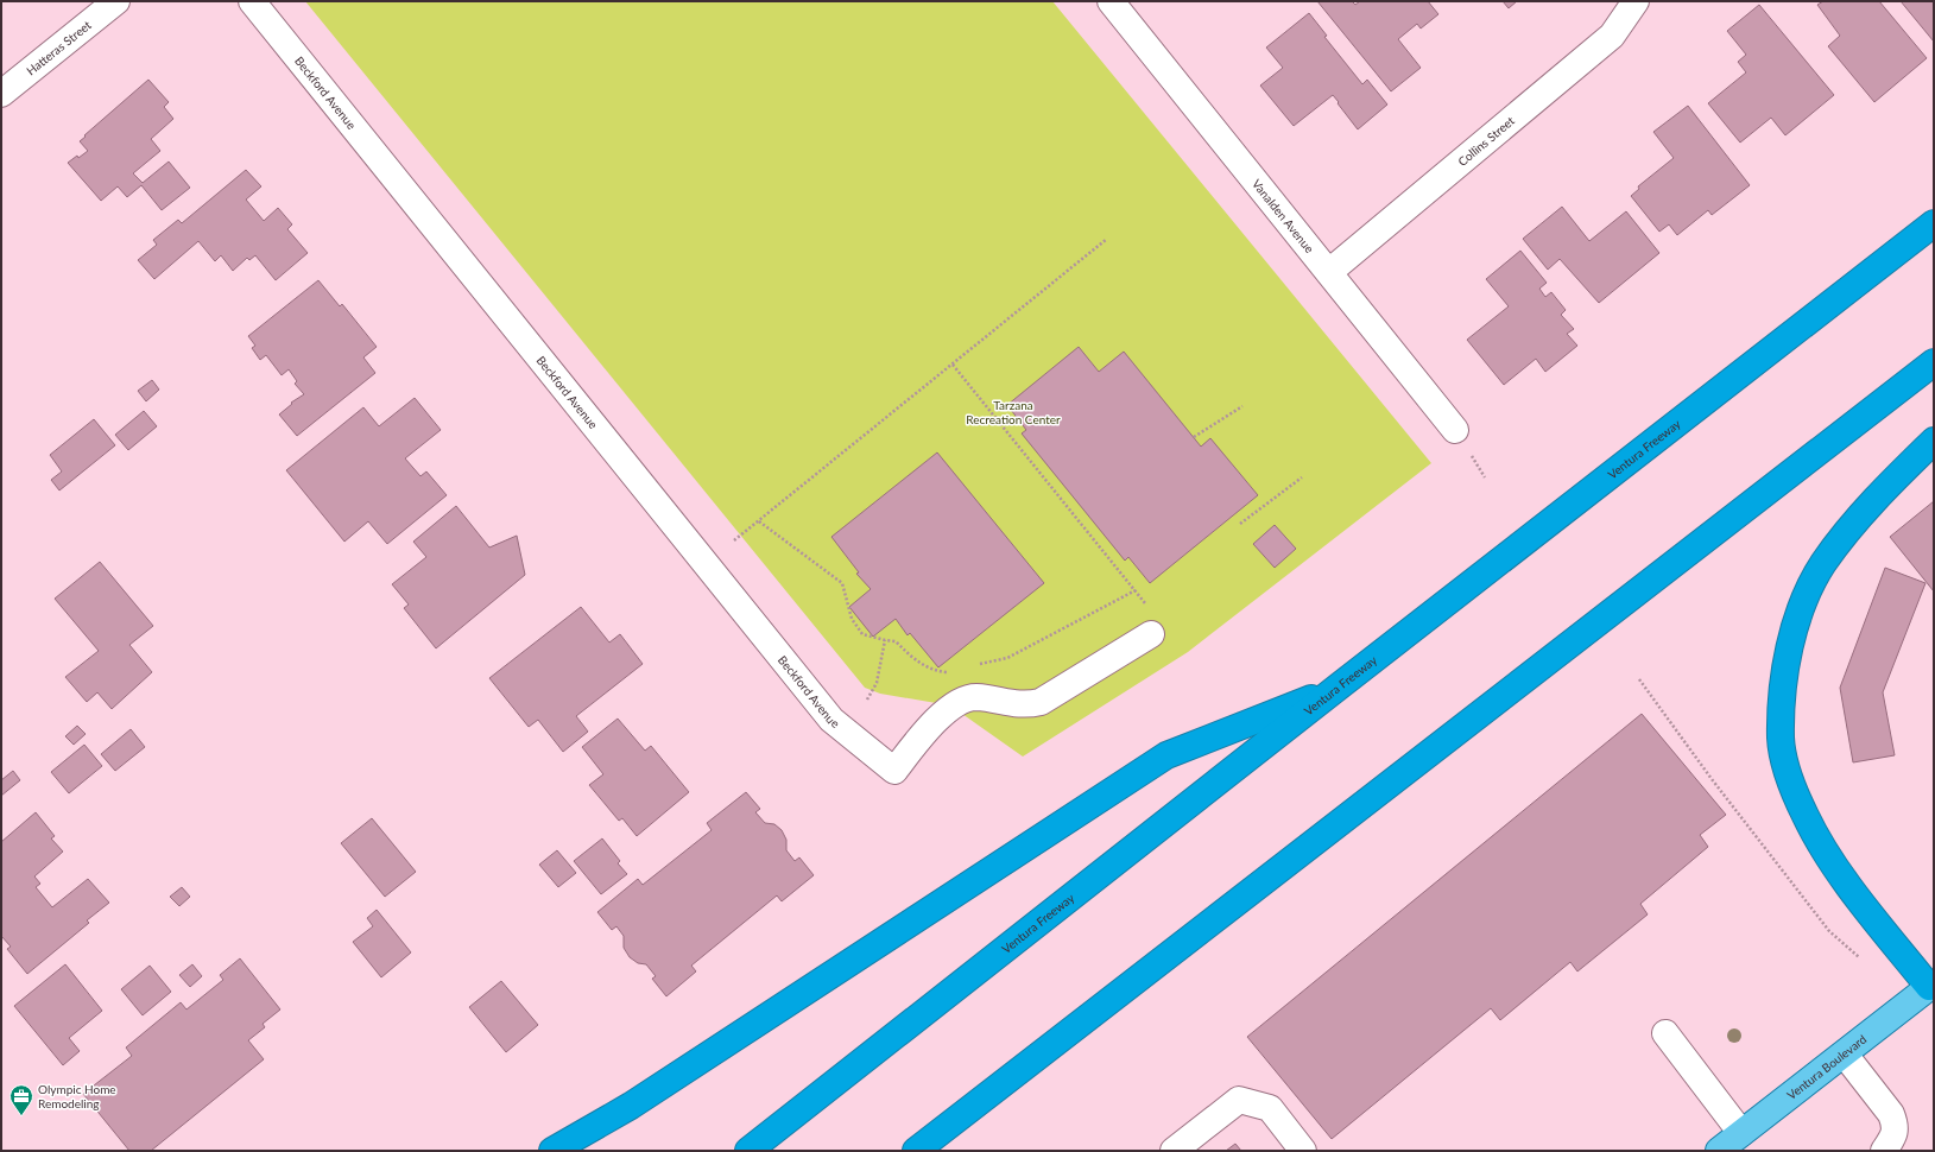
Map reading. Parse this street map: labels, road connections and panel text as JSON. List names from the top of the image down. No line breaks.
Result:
{"streets":{"highway":["Ventura Freeway"],"main road":["Ventura Boulevard"],"street":["Hatteras Street","Beckford Avenue","Collins Street","Vanalden Avenue"]},"crossings":[["Collins Street","Vanalden Avenue"]],"parks":["Tarzana Recreation Center"],"places":{"office":["Olympic Home Remodeling"]}}
